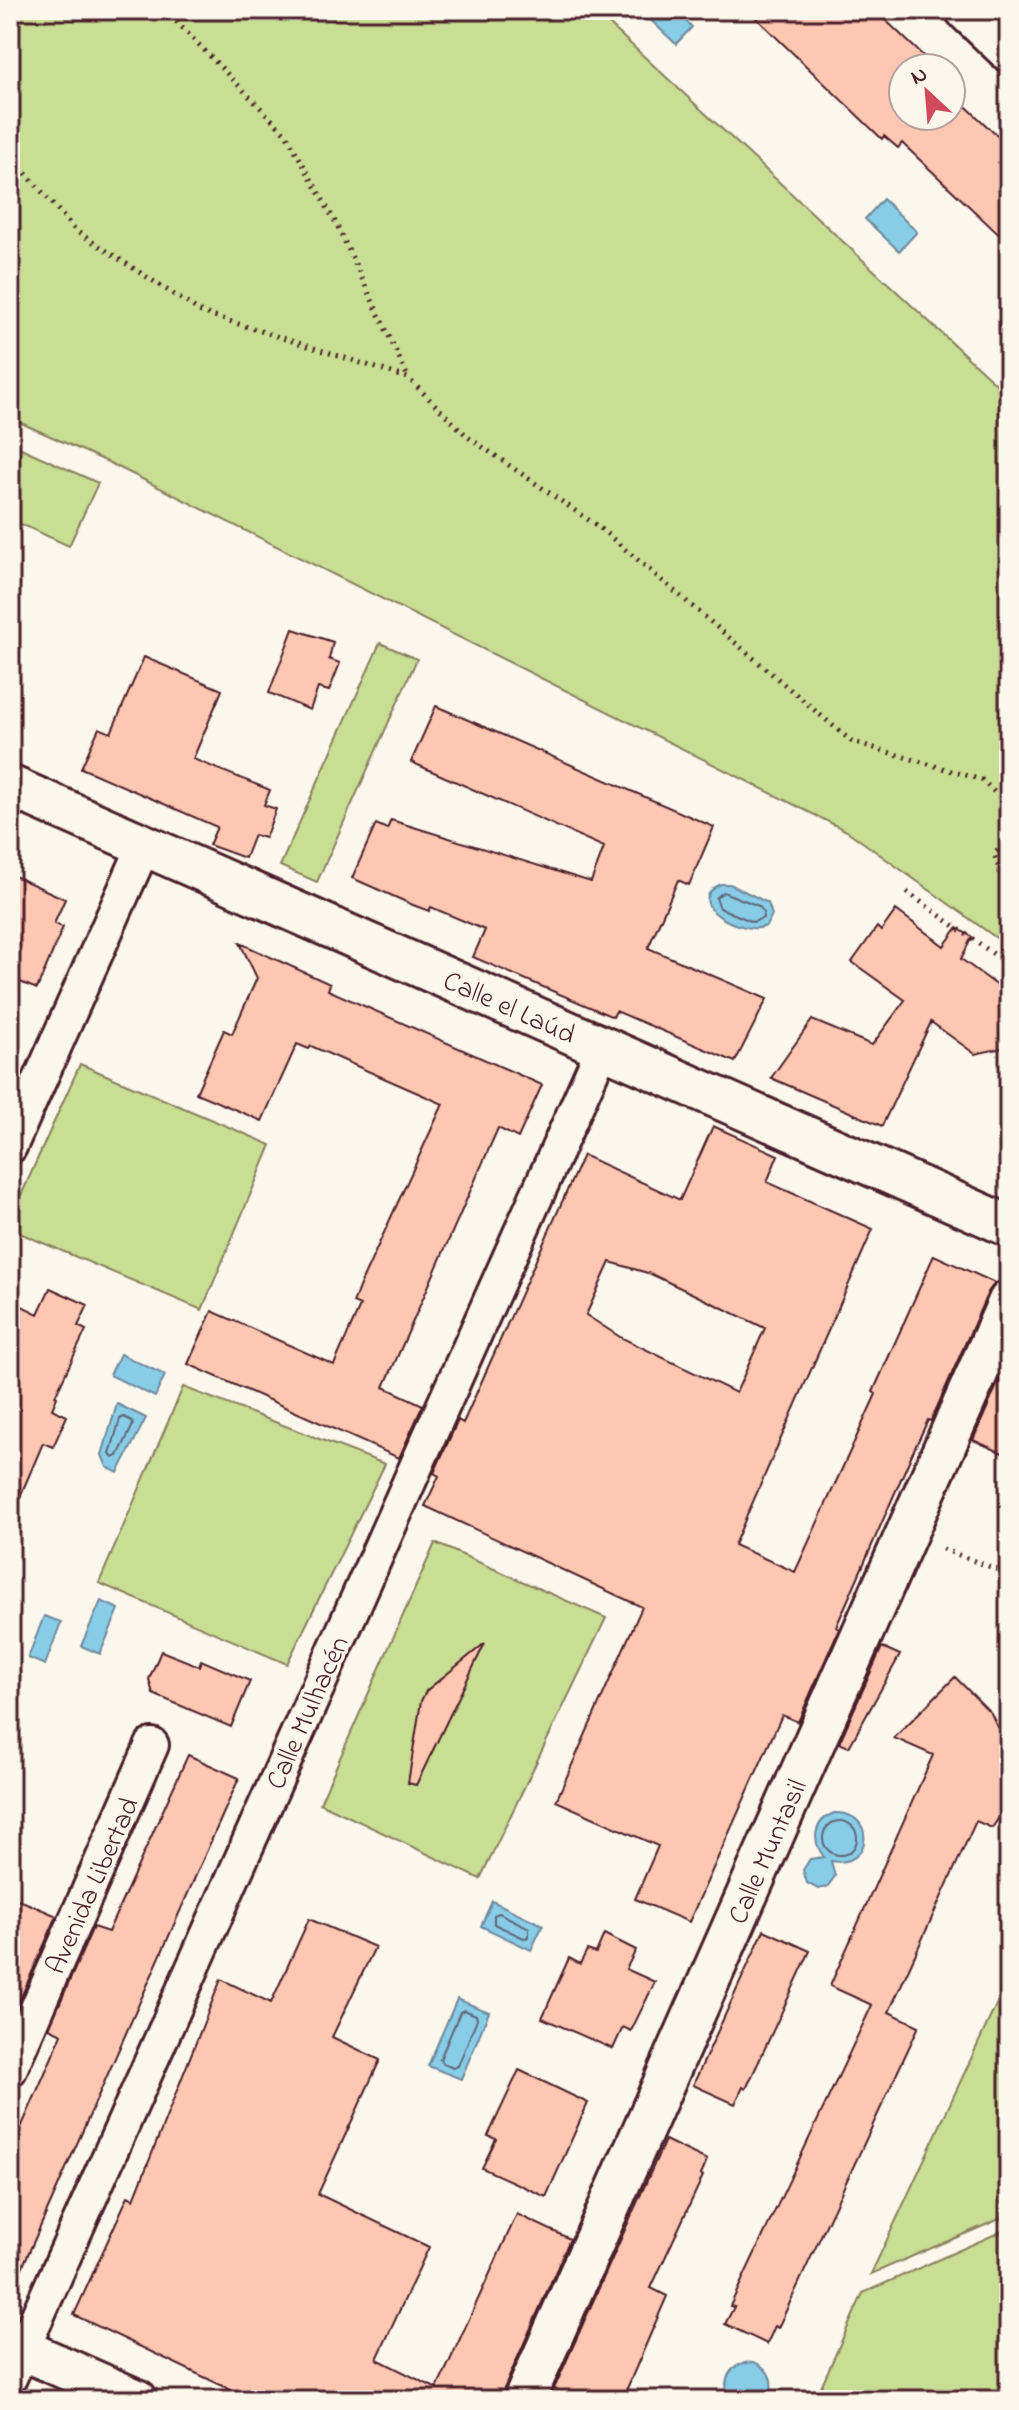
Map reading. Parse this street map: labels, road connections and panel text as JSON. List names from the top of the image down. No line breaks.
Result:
{"streets":{"street":["Calle el Laúd","Calle Mulhacén","Calle Muntasil","Avenida Libertad"]},"crossings":[["Calle el Laúd","Calle Mulhacén"]],"north":"top left"}
